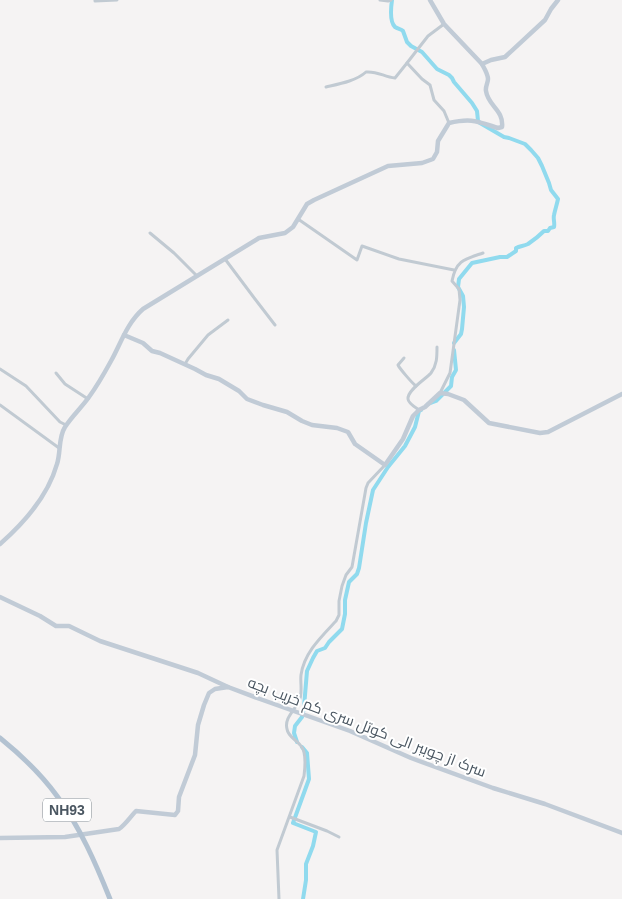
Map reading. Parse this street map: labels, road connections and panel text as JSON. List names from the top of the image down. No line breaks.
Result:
{"streets":{"main road":["NH93"],"street":["سرک از چوببر الی کوتل سری کم خریب بچه"]},"crossings":[["سرک از چوببر الی کوتل سری کم خریب بچه","NH93"]]}
